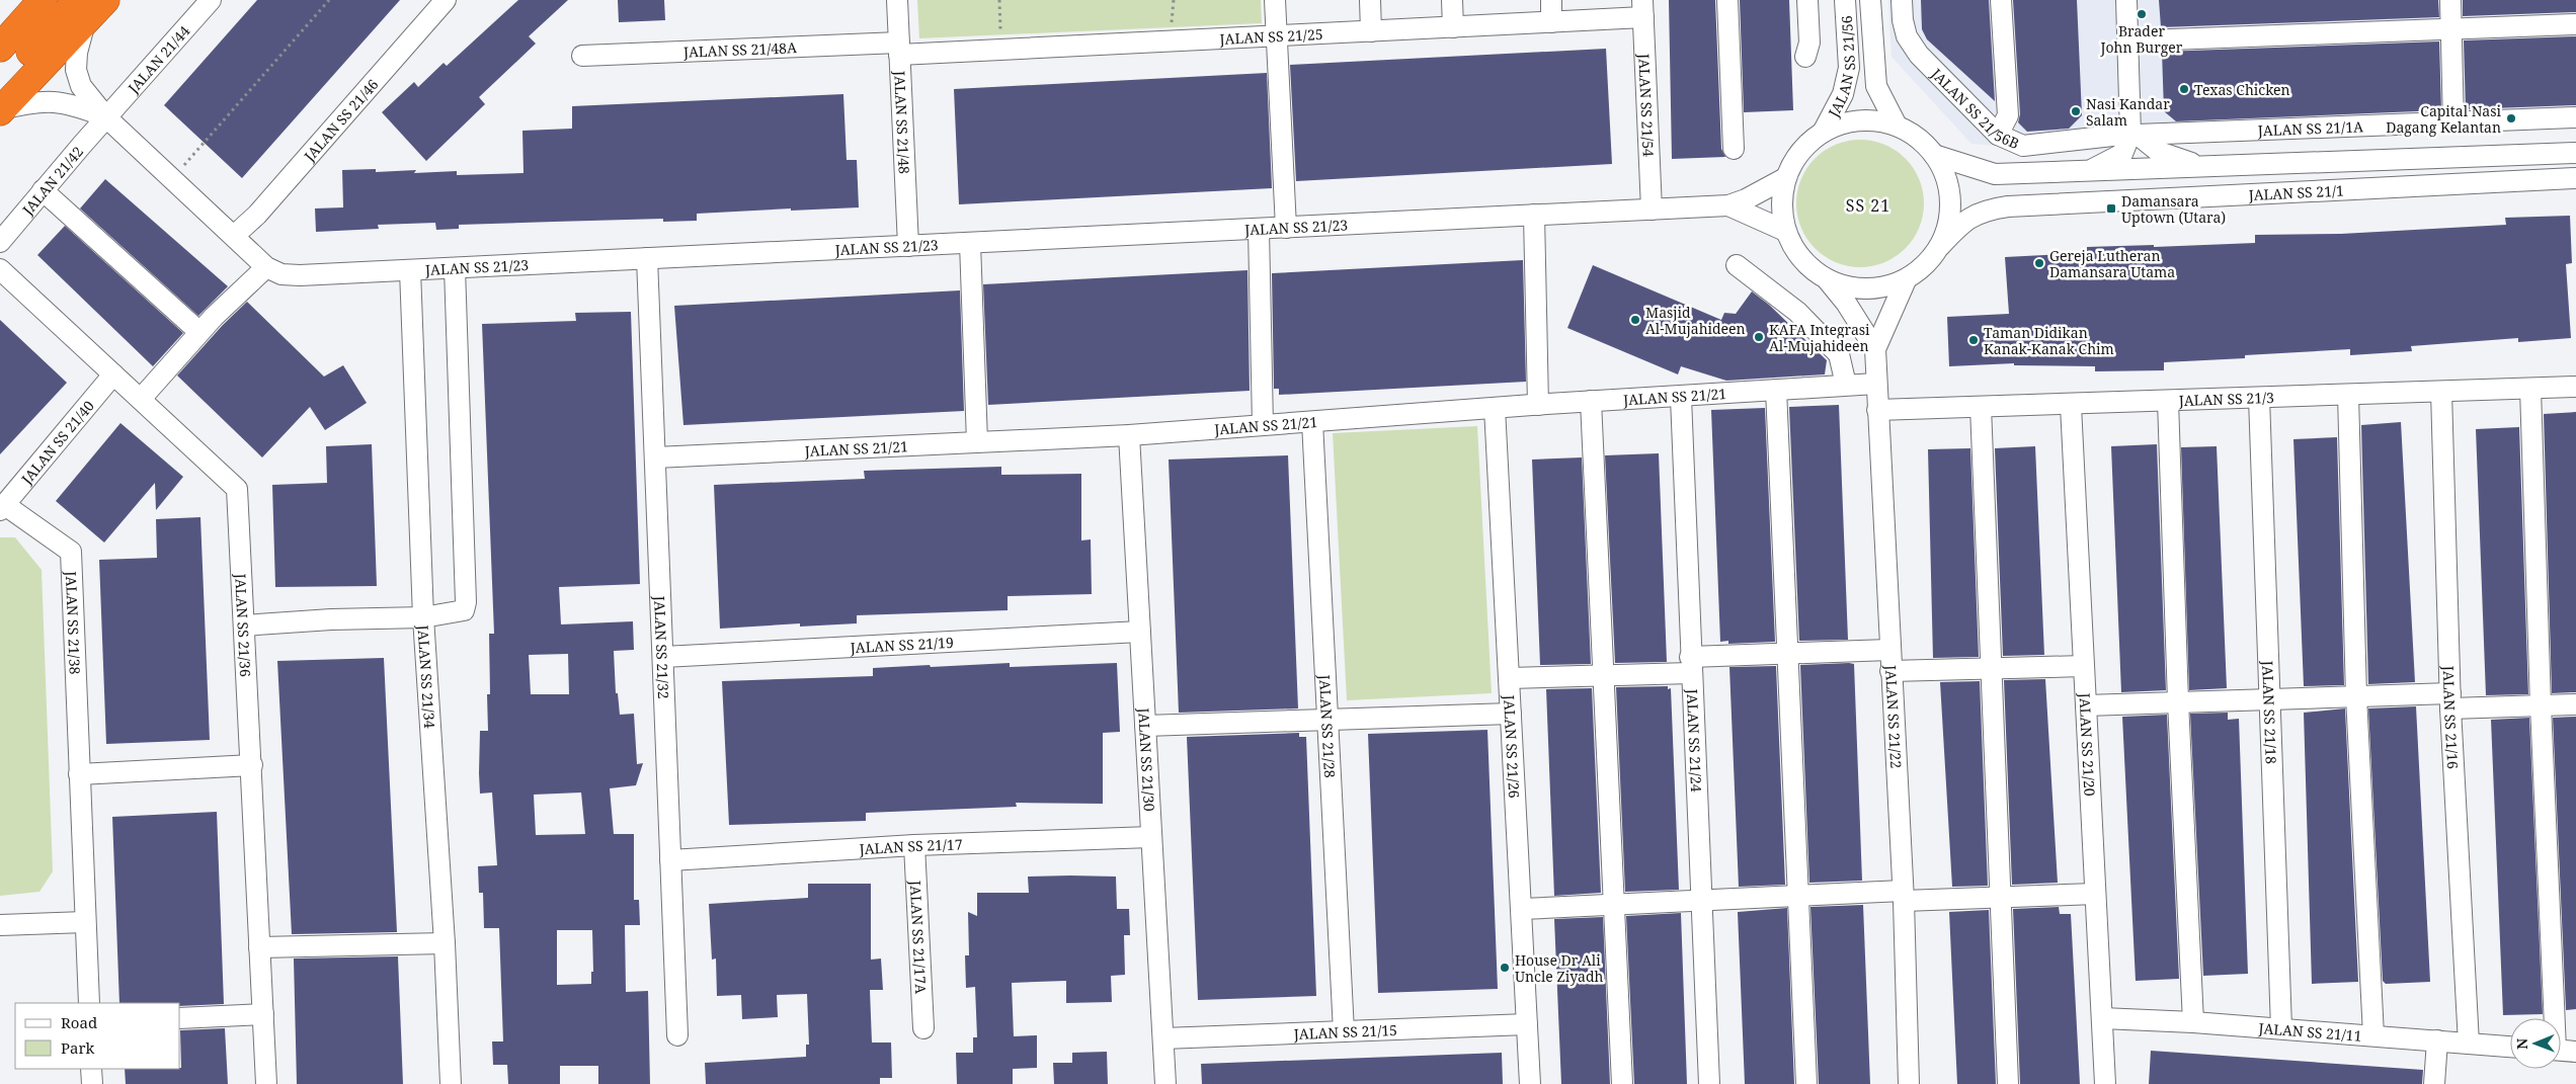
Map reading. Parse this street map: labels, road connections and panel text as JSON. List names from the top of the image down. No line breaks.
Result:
{"streets":{"street":["JALAN SS 21/25","JALAN SS 21/48A","JALAN 21/44","JALAN SS 21/56","JALAN SS 21/54","JALAN SS 21/56B","JALAN SS 21/46","JALAN SS 21/48","JALAN SS 21/1A","JALAN 21/42","JALAN SS 21/1","JALAN SS 21/23","JALAN SS 21/21","JALAN SS 21/3","JALAN SS 21/40","JALAN SS 21/38","JALAN SS 21/36","JALAN SS 21/19","JALAN SS 21/32","JALAN SS 21/34","JALAN SS 21/18","JALAN SS 21/22","JALAN SS 21/16","JALAN SS 21/28","JALAN SS 21/24","JALAN SS 21/20","JALAN SS 21/26","JALAN SS 21/30","JALAN SS 21/17","JALAN SS 21/17A","JALAN SS 21/15","JALAN SS 21/11"]},"crossings":[["JALAN SS 21/25","JALAN SS 21/48A"],["JALAN SS 21/25","JALAN SS 21/54"],["JALAN SS 21/25","JALAN SS 21/48"],["JALAN SS 21/48A","JALAN SS 21/48"],["JALAN 21/44","JALAN 21/42"],["JALAN 21/44","JALAN SS 21/23"],["JALAN SS 21/56","JALAN SS 21/1"],["JALAN SS 21/56","JALAN SS 21/23"],["JALAN SS 21/56","JALAN SS 21/22"],["JALAN SS 21/54","JALAN SS 21/23"],["JALAN SS 21/56B","JALAN SS 21/1A"],["JALAN SS 21/46","JALAN SS 21/23"],["JALAN SS 21/48","JALAN SS 21/23"],["JALAN 21/42","JALAN SS 21/23"],["JALAN SS 21/1","JALAN SS 21/23"],["JALAN SS 21/1","JALAN SS 21/22"],["JALAN SS 21/23","JALAN SS 21/32"],["JALAN SS 21/23","JALAN SS 21/34"],["JALAN SS 21/23","JALAN SS 21/22"],["JALAN SS 21/21","JALAN SS 21/32"],["JALAN SS 21/21","JALAN SS 21/22"],["JALAN SS 21/21","JALAN SS 21/28"],["JALAN SS 21/21","JALAN SS 21/24"],["JALAN SS 21/21","JALAN SS 21/26"],["JALAN SS 21/21","JALAN SS 21/30"],["JALAN SS 21/3","JALAN SS 21/18"],["JALAN SS 21/3","JALAN SS 21/22"],["JALAN SS 21/3","JALAN SS 21/16"],["JALAN SS 21/3","JALAN SS 21/20"],["JALAN SS 21/40","JALAN SS 21/38"],["JALAN SS 21/40","JALAN SS 21/36"],["JALAN SS 21/19","JALAN SS 21/32"],["JALAN SS 21/19","JALAN SS 21/30"],["JALAN SS 21/32","JALAN SS 21/17"],["JALAN SS 21/18","JALAN SS 21/11"],["JALAN SS 21/16","JALAN SS 21/11"],["JALAN SS 21/28","JALAN SS 21/15"],["JALAN SS 21/20","JALAN SS 21/11"],["JALAN SS 21/26","JALAN SS 21/15"],["JALAN SS 21/30","JALAN SS 21/17"],["JALAN SS 21/30","JALAN SS 21/15"],["JALAN SS 21/17","JALAN SS 21/17A"]],"districts":["SS 21"],"places":{"other":["Brader John Burger","Texas Chicken","Nasi Kandar Salam","Capital Nasi Dagang Kelantan","Gereja Lutheran Damansara Utama","Masjid Al-Mujahideen","KAFA Integrasi Al-Mujahideen","Taman Didikan Kanak-Kanak Chim","House Dr Ali Uncle Ziyadh"],"transit":["Damansara Uptown (Utara)"]},"legend":["Road","Park"],"north":"left"}
